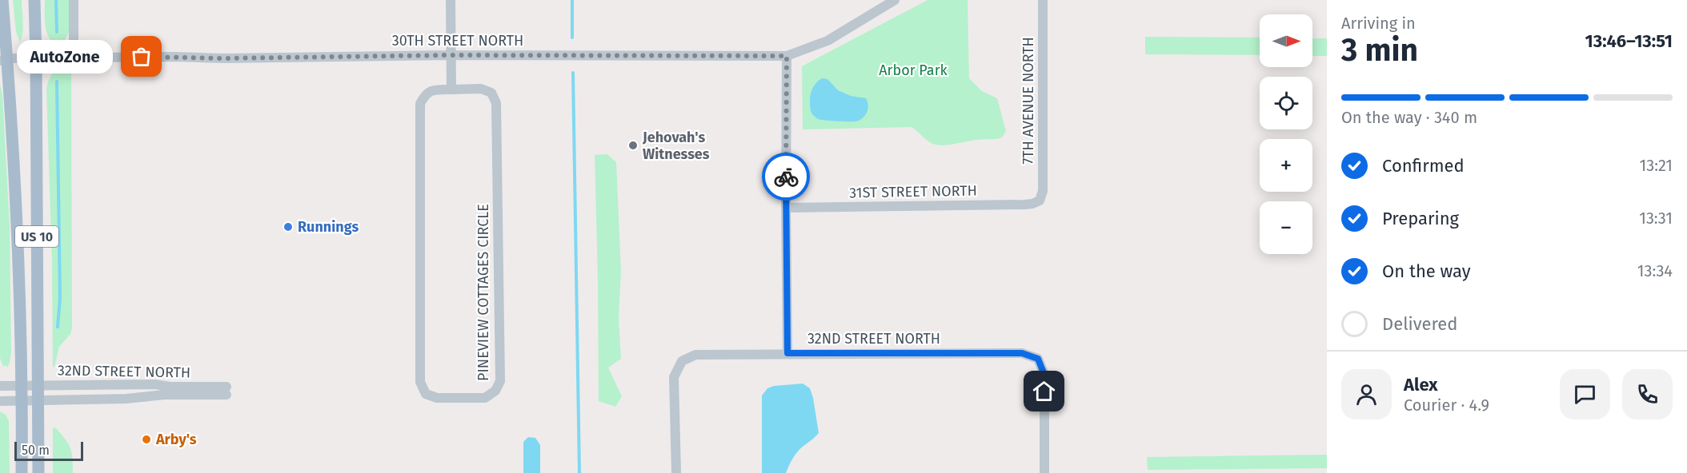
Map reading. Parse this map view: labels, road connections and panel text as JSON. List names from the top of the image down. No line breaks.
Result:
{"streets":{"main road":["US 10"],"street":["30TH STREET NORTH","7TH AVENUE NORTH","31ST STREET NORTH","PINEVIEW COTTAGES CIRCLE","32ND STREET NORTH"]},"crossings":[["30TH STREET NORTH","US 10"],["7TH AVENUE NORTH","31ST STREET NORTH"],["US 10","32ND STREET NORTH"]],"parks":["Arbor Park"],"places":["AutoZone","Jehovah's Witnesses","Runnings","Arby's"],"scale_bar":"50 m","north":"right","page":{"heading":["3 min","Arriving in","13:46–13:51"],"panel":["Alex","Courier · 4.9"],"map_buttons":["+","−"],"bubble":"AutoZone","bar":"On the way · 340 m","list":[["Confirmed","13:21"],["Preparing","13:31"],["On the way","13:34"],"Delivered"],"scale":"50 m"}}
